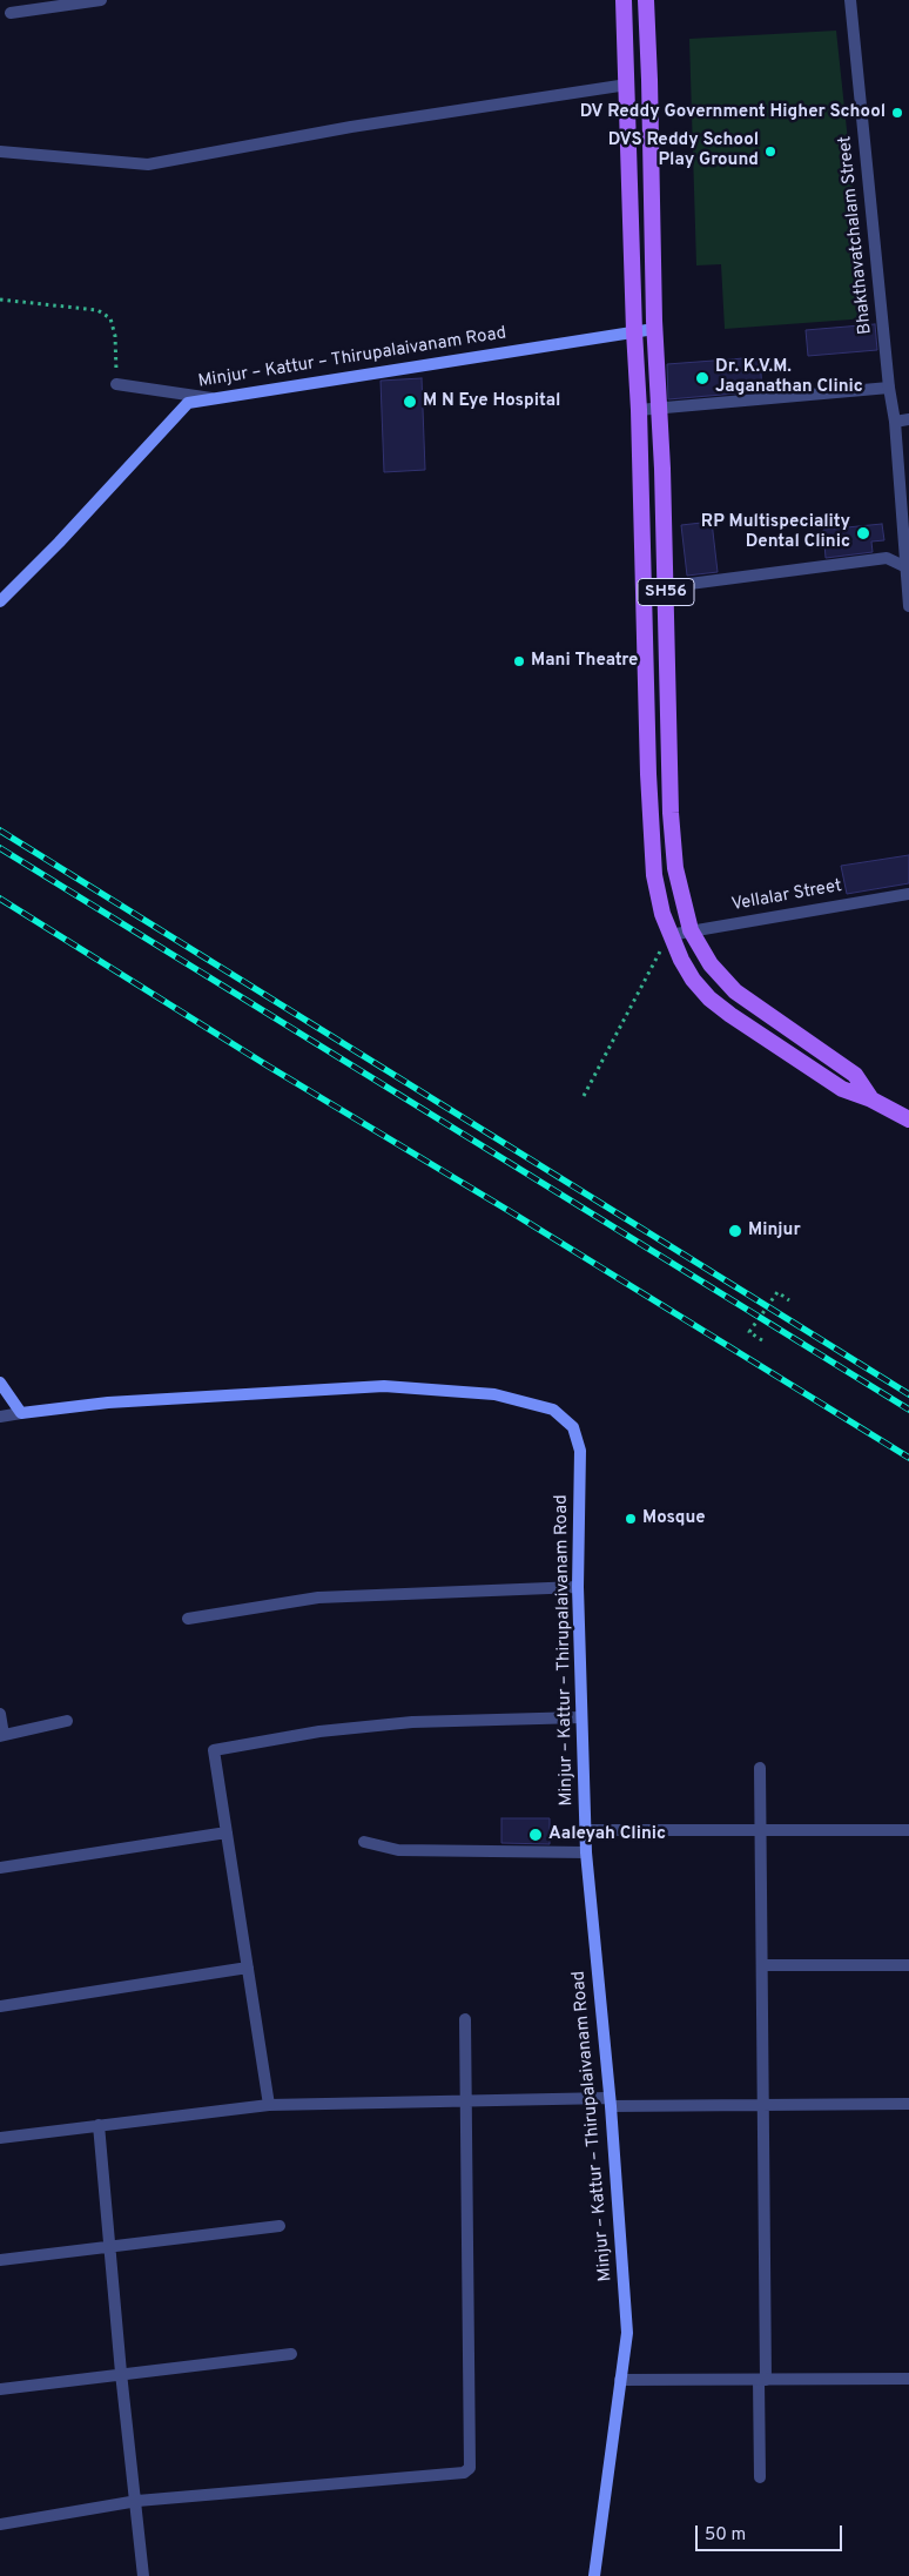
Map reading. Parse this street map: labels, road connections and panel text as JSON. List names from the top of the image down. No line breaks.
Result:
{"streets":{"main road":["Minjur – Kattur – Thirupalaivanam Road","SH56"],"street":["Bhakthavatchalam Street","Vellalar Street"]},"crossings":[["Minjur – Kattur – Thirupalaivanam Road","SH56"],["SH56","Vellalar Street"]],"places":["DV Reddy Government Higher School","DVS Reddy School Play Ground","Dr. K.V.M. Jaganathan Clinic","M N Eye Hospital","RP Multispeciality Dental Clinic","Mani Theatre","Minjur","Mosque","Aaleyah Clinic"],"scale_bar":"50 m"}
